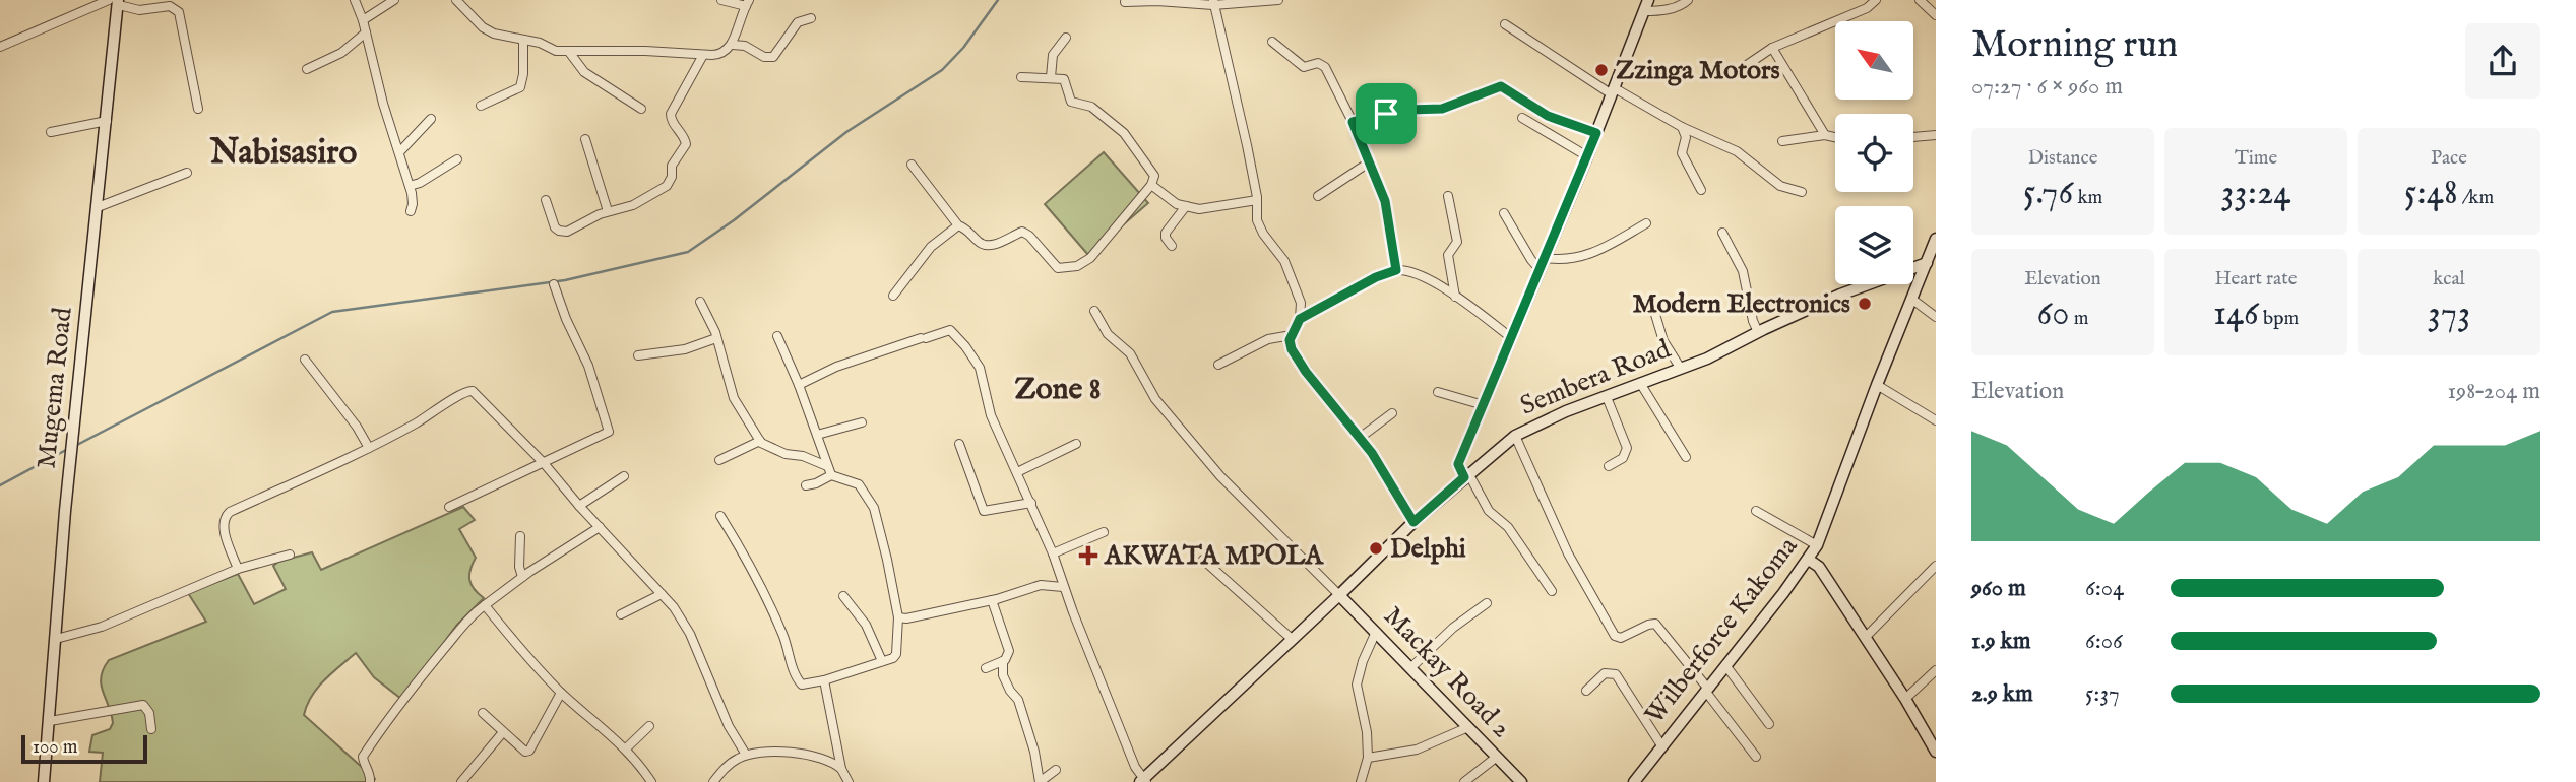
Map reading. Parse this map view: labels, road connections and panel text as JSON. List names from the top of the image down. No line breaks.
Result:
{"streets":{"street":["Sembera Road","Mugema Road","Wilberforce Kakoma","Mackay Road 2"]},"crossings":[["Sembera Road","Wilberforce Kakoma"],["Sembera Road","Mackay Road 2"]],"districts":["Nabisasiro","Zone 8"],"places":{"other":["Zzinga Motors","Modern Electronics","Delphi"],"health":["AKWATA MPOLA"]},"scale_bar":"100 m","north":"top left","page":{"heading":["Morning run","07:27 · 6 × 960 m"],"stats":[["Distance","5.76 km"],["Time","33:24"],["Pace","5:48 /km"],["Elevation","60 m"],["Heart rate","146 bpm"],["kcal","373"]],"chart":["Elevation","198–204 m"],"list":[{"name":"960 m","note":"6:04"},{"name":"1.9 km","note":"6:06"},{"name":"2.9 km","note":"5:37"}],"scale":"100 m"}}
